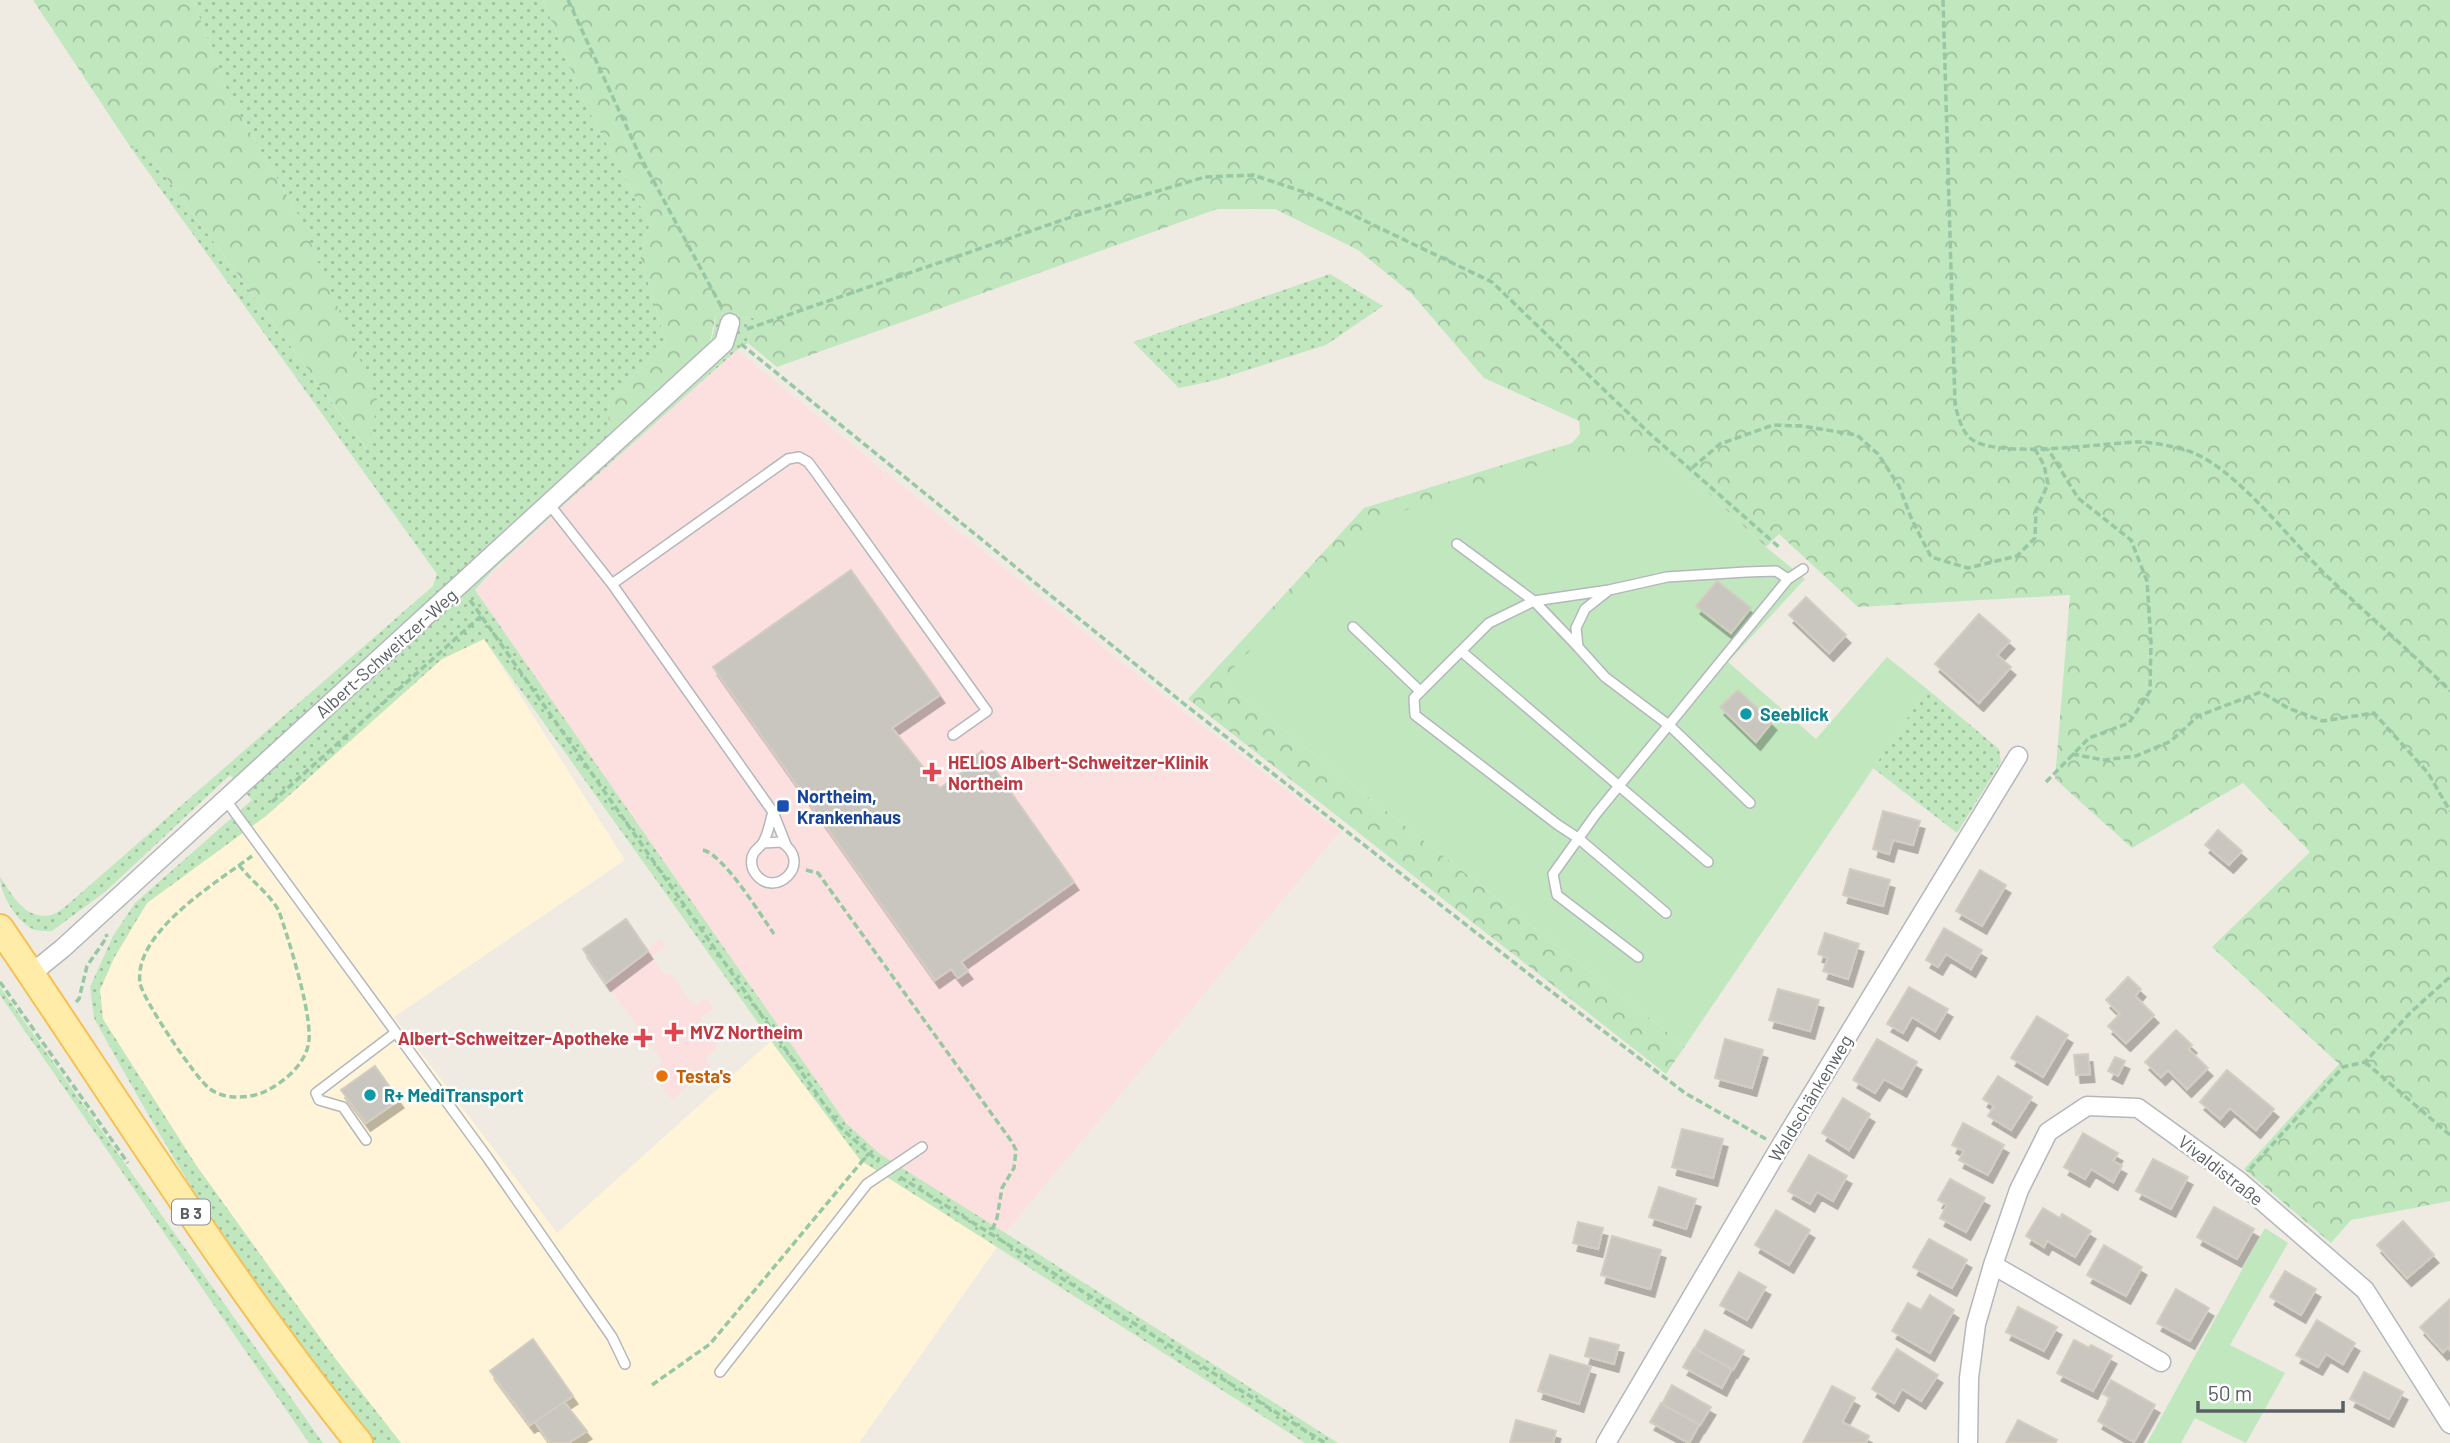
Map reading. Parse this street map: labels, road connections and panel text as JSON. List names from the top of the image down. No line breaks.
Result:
{"streets":{"main road":["B 3"],"street":["Albert-Schweitzer-Weg","Waldschänkenweg","Vivaldistraße"]},"crossings":[["Albert-Schweitzer-Weg","B 3"]],"places":{"other":["Seeblick","Testa's","R+ MediTransport"],"health":["HELIOS Albert-Schweitzer-Klinik Northeim","MVZ Northeim","Albert-Schweitzer-Apotheke"],"transit":["Northeim, Krankenhaus"]},"scale_bar":"50 m"}
